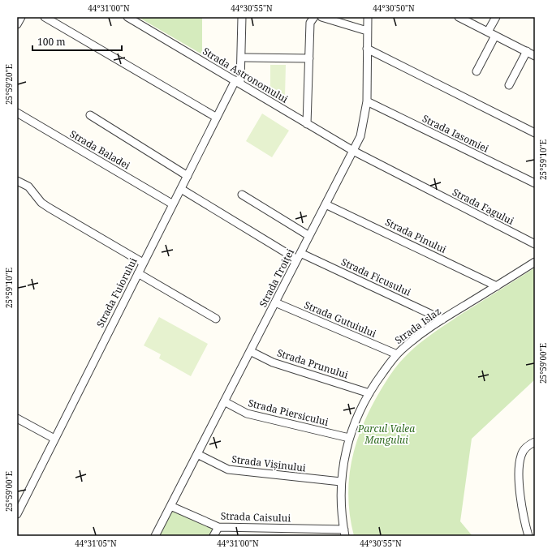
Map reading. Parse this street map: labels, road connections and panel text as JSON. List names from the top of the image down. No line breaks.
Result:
{"streets":{"street":["Strada Astronomului","Strada Iasomiei","Strada Baladei","Strada Fagului","Strada Pinului","Strada Ficusului","Strada Troiței","Strada Fuiorului","Strada Gutuiului","Strada Islaz","Strada Prunului","Strada Piersicului","Strada Vișinului","Strada Caisului"]},"crossings":[["Strada Astronomului","Strada Fagului"],["Strada Astronomului","Strada Troiței"],["Strada Astronomului","Strada Fuiorului"],["Strada Iasomiei","Strada Troiței"],["Strada Baladei","Strada Fuiorului"],["Strada Fagului","Strada Troiței"],["Strada Pinului","Strada Troiței"],["Strada Pinului","Strada Islaz"],["Strada Ficusului","Strada Troiței"],["Strada Ficusului","Strada Islaz"],["Strada Troiței","Strada Gutuiului"],["Strada Troiței","Strada Prunului"],["Strada Troiței","Strada Piersicului"],["Strada Troiței","Strada Vișinului"],["Strada Troiței","Strada Caisului"],["Strada Gutuiului","Strada Islaz"],["Strada Islaz","Strada Prunului"],["Strada Islaz","Strada Piersicului"],["Strada Islaz","Strada Vișinului"],["Strada Islaz","Strada Caisului"]],"parks":["Parcul Valea Mangului"],"scale_bar":"100 m","coordinates":["44°31'00\"N","44°30'55\"N","44°30'50\"N","25°59'20\"E","25°59'10\"E","25°59'00\"E","44°31'05\"N"]}
